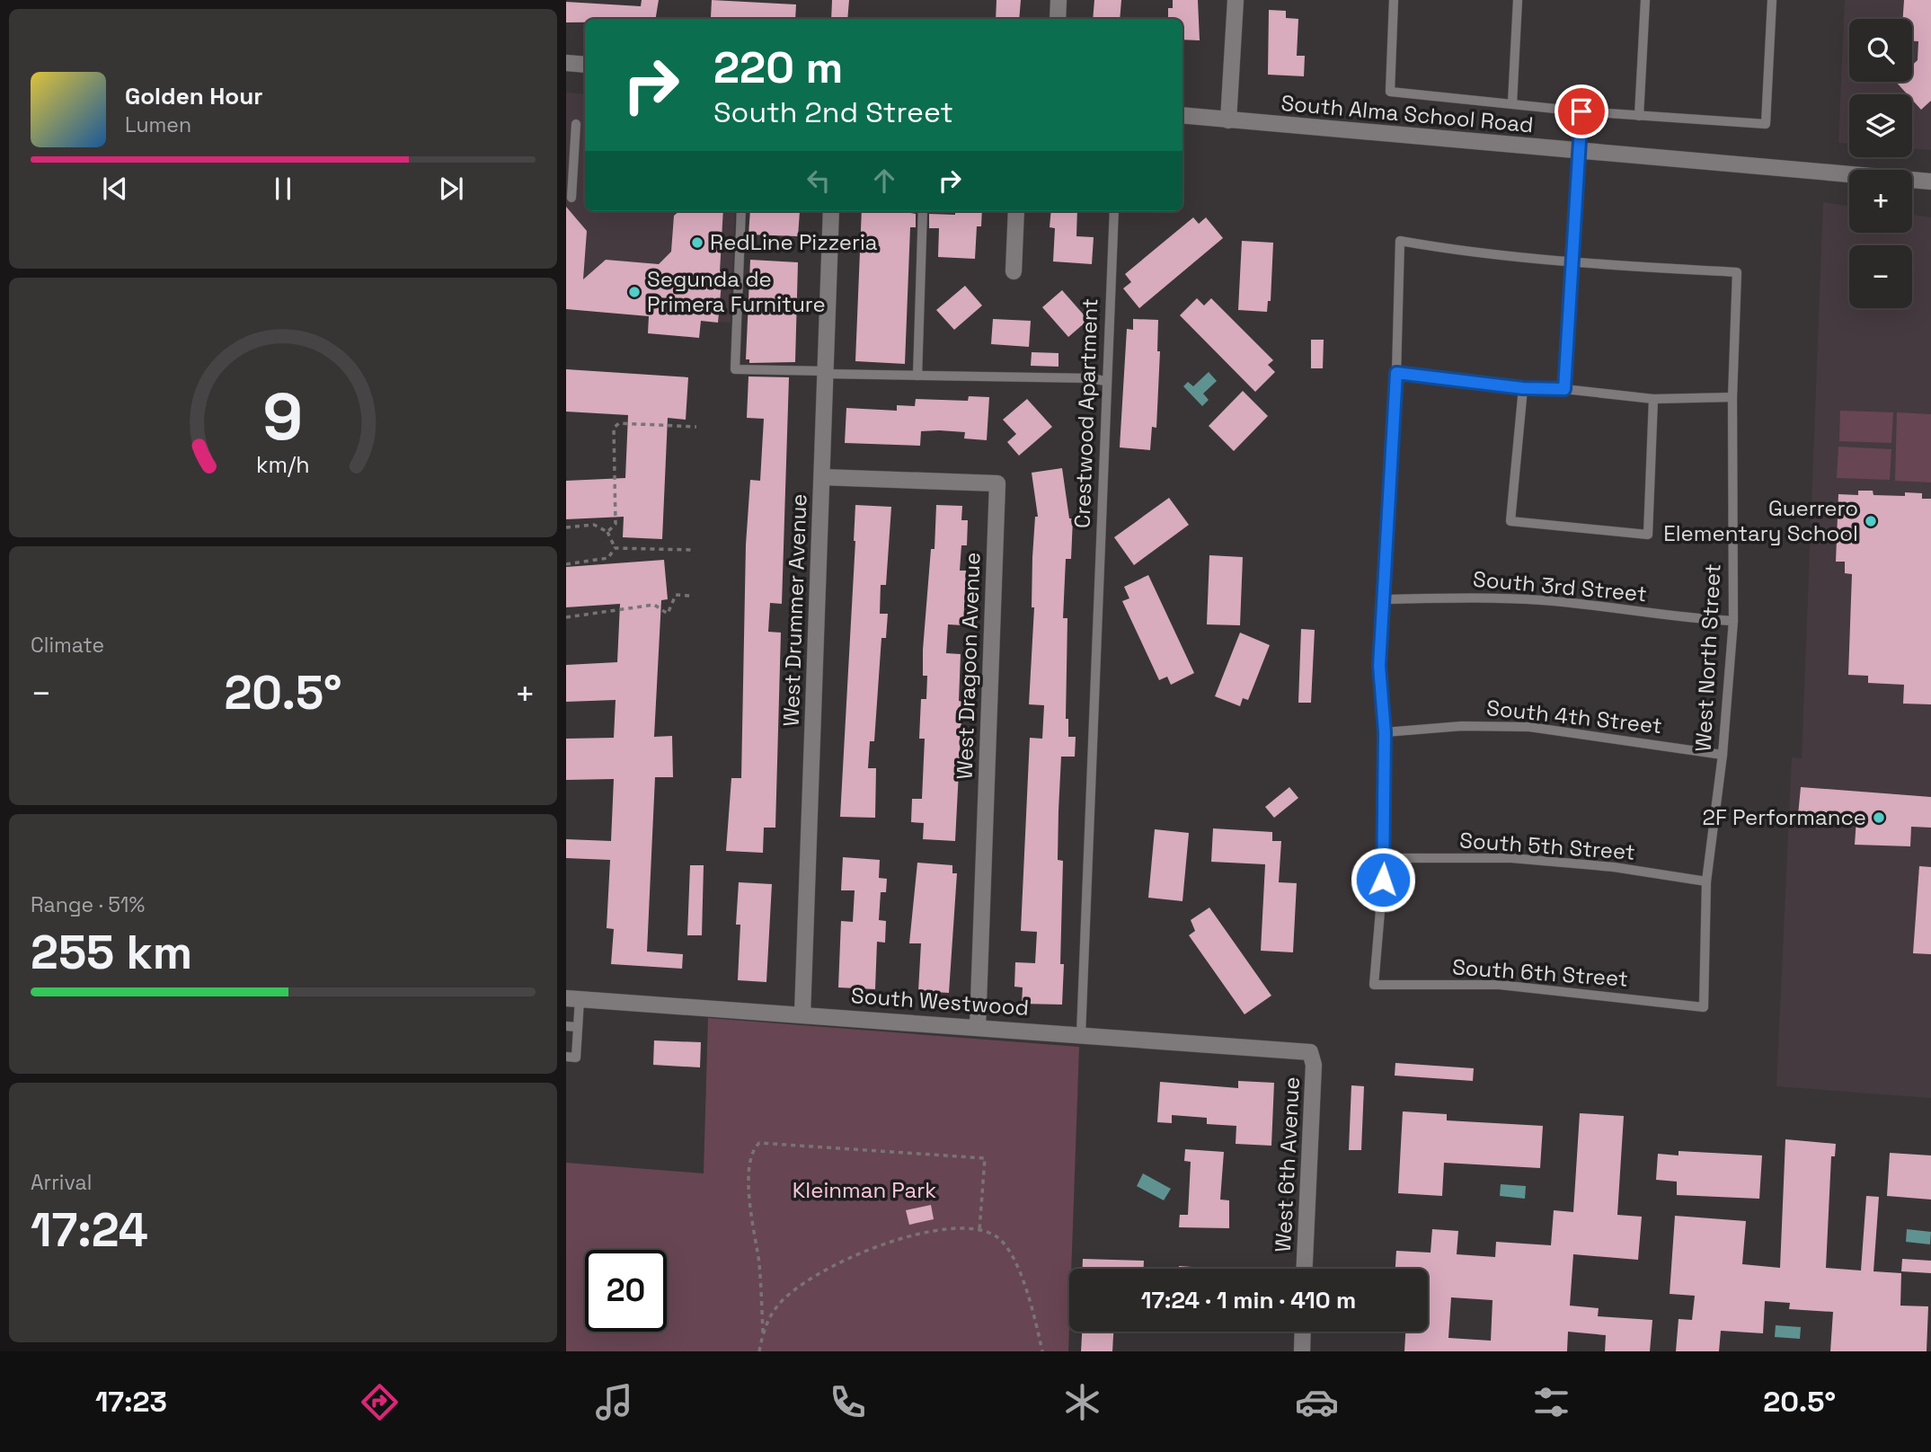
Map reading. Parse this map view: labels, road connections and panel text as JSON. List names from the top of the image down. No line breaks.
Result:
{"streets":{"street":["South Alma School Road","West Drummer Avenue","West Dragoon Avenue","South Westwood","West 6th Avenue"],"lane":["Crestwood Apartment","South 3rd Street","West North Street","South 4th Street","South 5th Street","South 6th Street"]},"crossings":[["Crestwood Apartment","South Westwood"],["South 3rd Street","West North Street"],["West Drummer Avenue","West Dragoon Avenue"],["West Drummer Avenue","South Westwood"],["West North Street","South 4th Street"],["West North Street","South 5th Street"],["West North Street","South 6th Street"],["West Dragoon Avenue","South Westwood"],["South 5th Street","South 6th Street"],["South Westwood","West 6th Avenue"]],"parks":["Kleinman Park"],"places":["RedLine Pizzeria","Segunda de Primera Furniture","Guerrero Elementary School","2F Performance"],"page":{"map_buttons":["+","−"],"turn":["220 m","South 2nd Street"],"song":["Golden Hour","Lumen"],"tile":["Climate",["Range · 51%","255 km"],["Arrival","17:24"]],"heat":["−","20.5°","+"],"limit":"20","trip":"17:24 · 1 min · 410 m","tabs":["17:23","20.5°"],"gauge":["9","km/h"]}}
